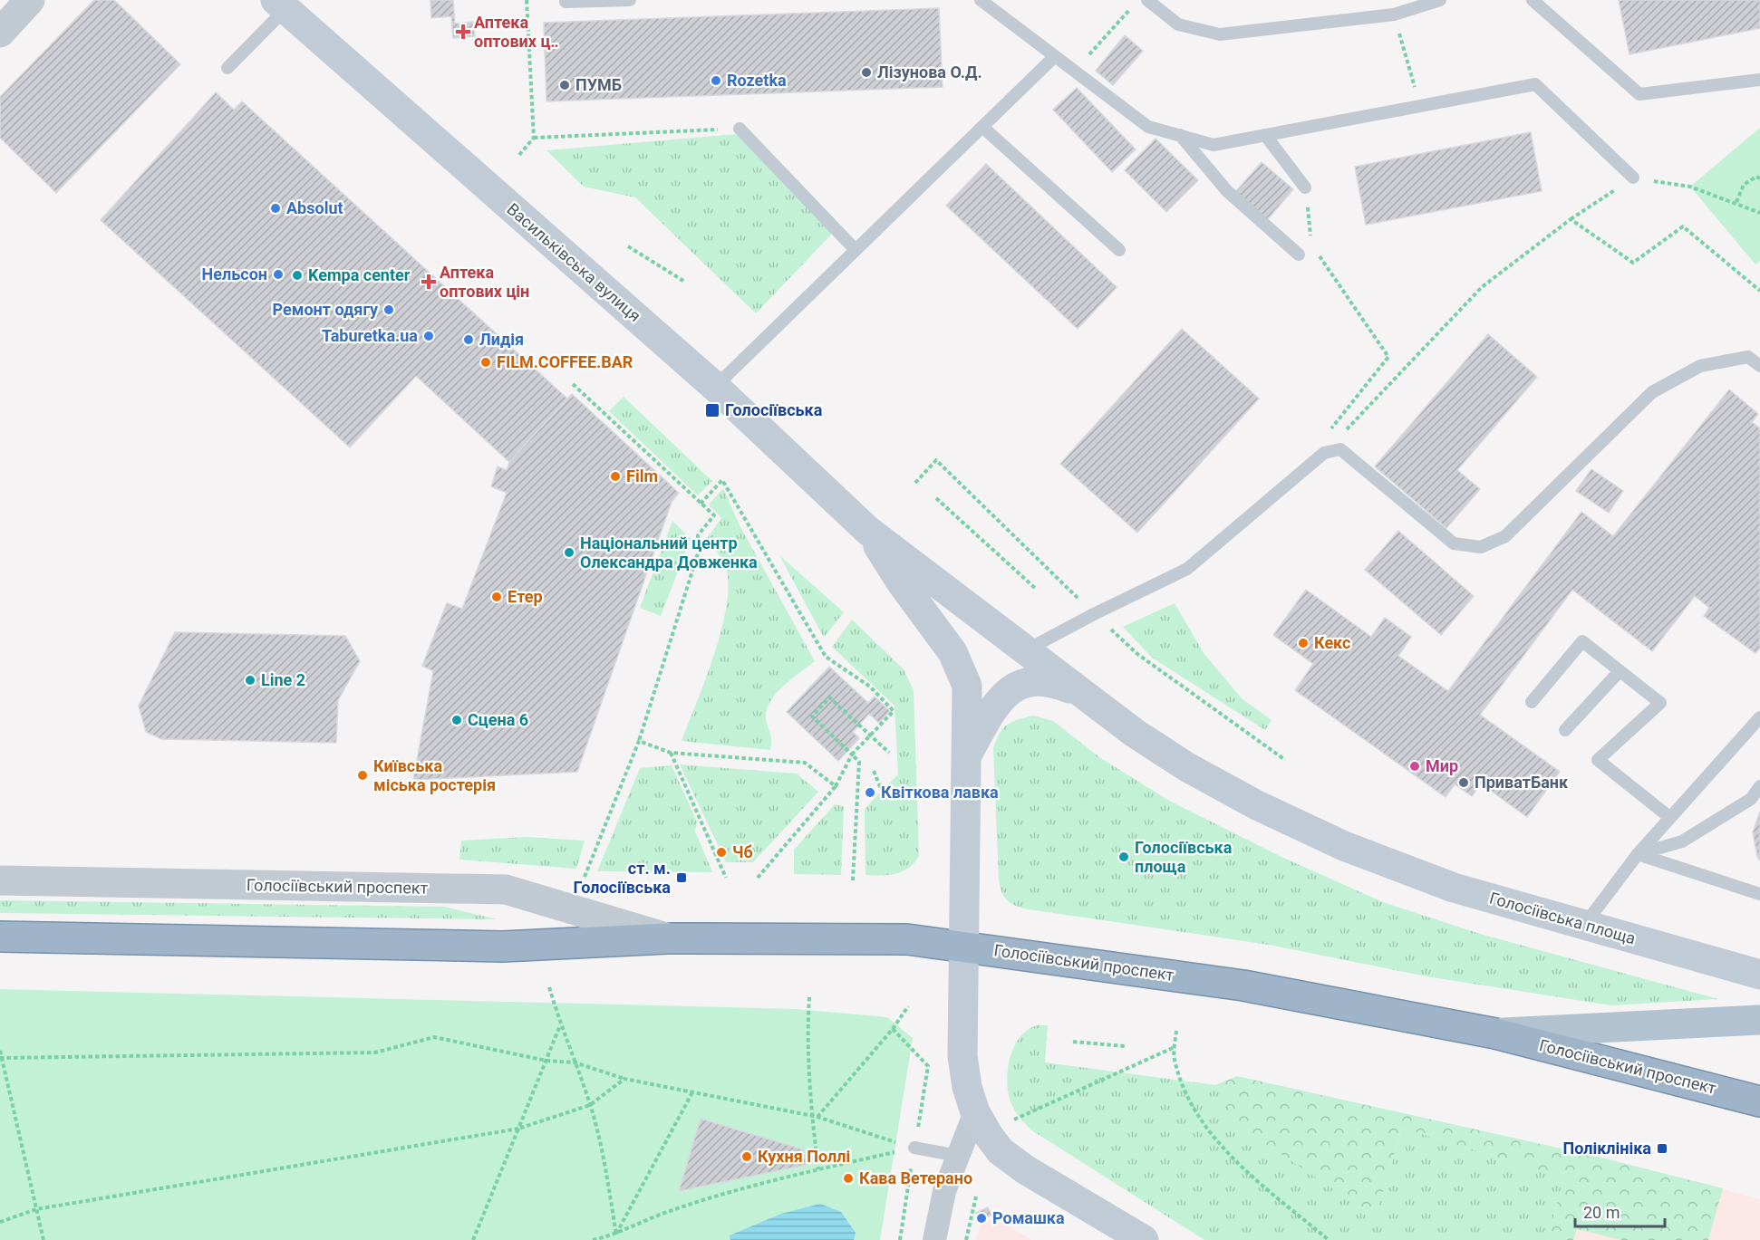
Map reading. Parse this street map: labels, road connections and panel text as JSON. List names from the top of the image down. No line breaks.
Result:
{"streets":{"highway":["Голосіївський проспект"],"main road":["Васильківська вулиця","Голосіївська площа"]},"crossings":[["Васильківська вулиця","Голосіївська площа"]],"places":{"health":["Аптека оптових ц‥","Аптека оптових цін"],"other":["Лізунова О.Д.","Rozetka","ПУМБ","Absolut","Нельсон","Kempa center","Ремонт одягу","Taburetka.ua","Лидія","FILM.COFFEE.BAR","Film","Національний центр Олександра Довженка","Етер","Кекс","Line 2","Сцена 6","Мир","Київська міська ростерія","ПриватБанк","Квіткова лавка","Чб","Голосіївська площа","Кухня Поллі","Кава Ветерано","Ромашка"],"transit":["Голосіївська","ст. м. Голосіївська","Поліклініка"]},"scale_bar":"20 m"}
